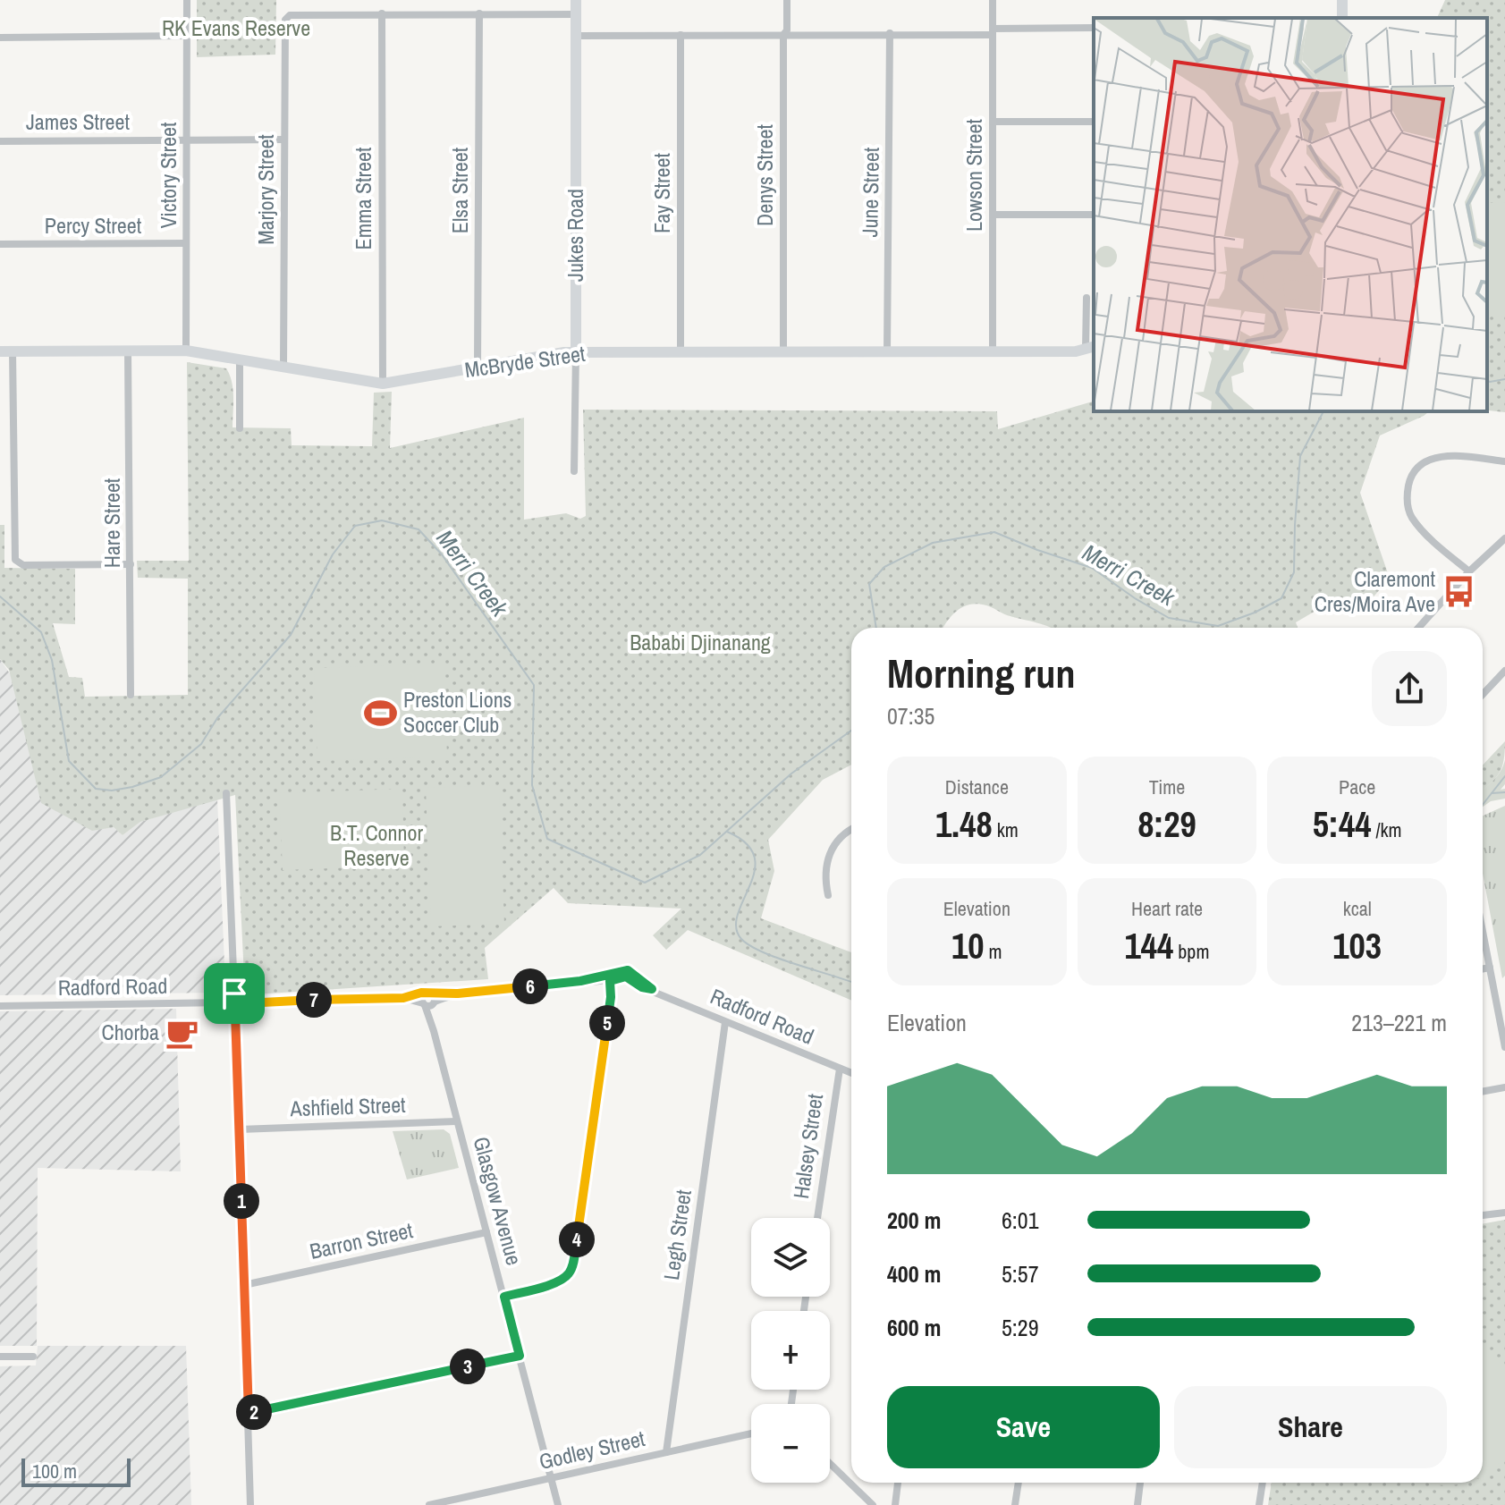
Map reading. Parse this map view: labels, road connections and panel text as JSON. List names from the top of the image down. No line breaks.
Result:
{"streets":{"street":["James Street","Victory Street","Denys Street","Lowson Street","Marjory Street","Elsa Street","June Street","Fay Street","Emma Street","Percy Street","Jukes Road","McBryde Street","Hare Street","Radford Road","Ashfield Street","Halsey Street","Glasgow Avenue","Legh Street","Barron Street","Godley Street"]},"crossings":[["James Street","Victory Street"],["James Street","Marjory Street"],["Victory Street","Percy Street"],["Victory Street","McBryde Street"],["Denys Street","McBryde Street"],["Lowson Street","McBryde Street"],["Marjory Street","Emma Street"],["Marjory Street","McBryde Street"],["Elsa Street","McBryde Street"],["June Street","McBryde Street"],["Fay Street","McBryde Street"],["Emma Street","McBryde Street"],["Jukes Road","McBryde Street"],["McBryde Street","Hare Street"],["Radford Road","Halsey Street"],["Radford Road","Glasgow Avenue"],["Radford Road","Legh Street"],["Ashfield Street","Glasgow Avenue"],["Glasgow Avenue","Barron Street"],["Glasgow Avenue","Godley Street"],["Legh Street","Godley Street"]],"water":["Merri Creek"],"parks":["RK Evans Reserve","Bababi Djinanang","B.T. Connor Reserve"],"places":{"bus stop":["Claremont Cres/Moira Ave"],"sports":["Preston Lions Soccer Club"],"cafe":["Chorba"]},"scale_bar":"100 m","page":{"heading":["Morning run","07:35"],"stats":[["Distance","1.48 km"],["Time","8:29"],["Pace","5:44 /km"],["Elevation","10 m"],["Heart rate","144 bpm"],["kcal","103"]],"pins":["6","7","5","1","4","3","2"],"chart":["Elevation","213–221 m"],"list":[{"name":"200 m","note":"6:01"},{"name":"400 m","note":"5:57"},{"name":"600 m","note":"5:29"}],"map_buttons":["+","−"],"buttons":["Save","Share"],"scale":"100 m"}}
